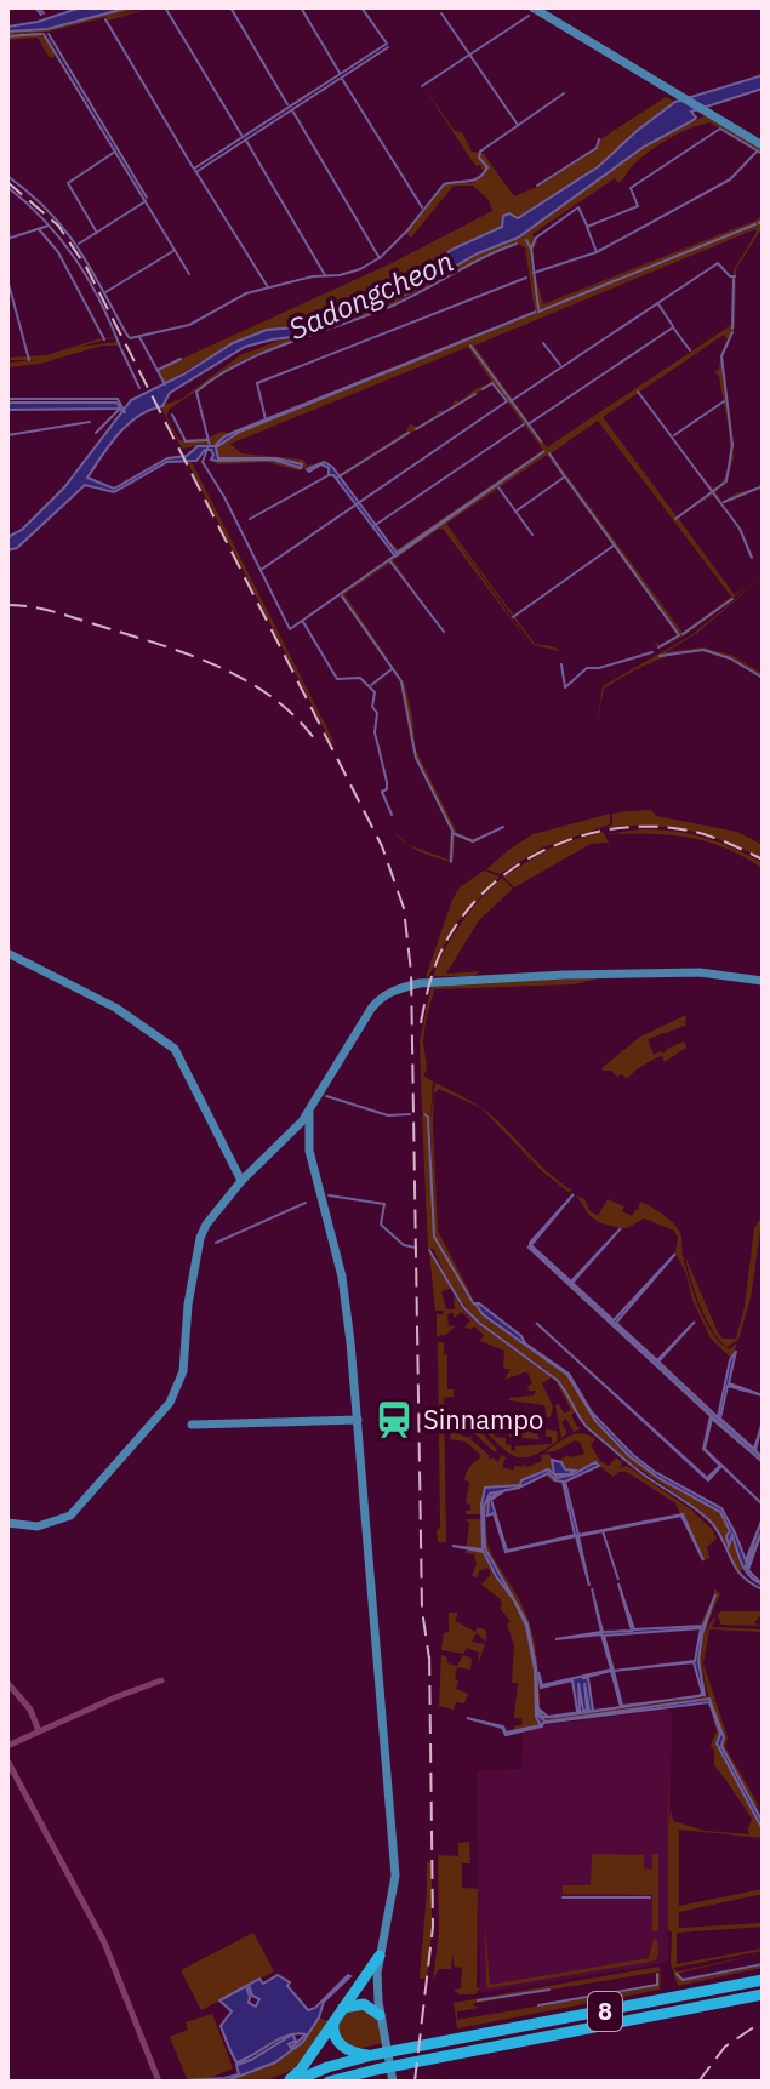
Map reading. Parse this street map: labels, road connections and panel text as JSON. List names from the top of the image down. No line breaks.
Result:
{"streets":{"highway":["8"]},"water":["Sadongcheon"],"places":{"station":["Sinnampo"]}}
